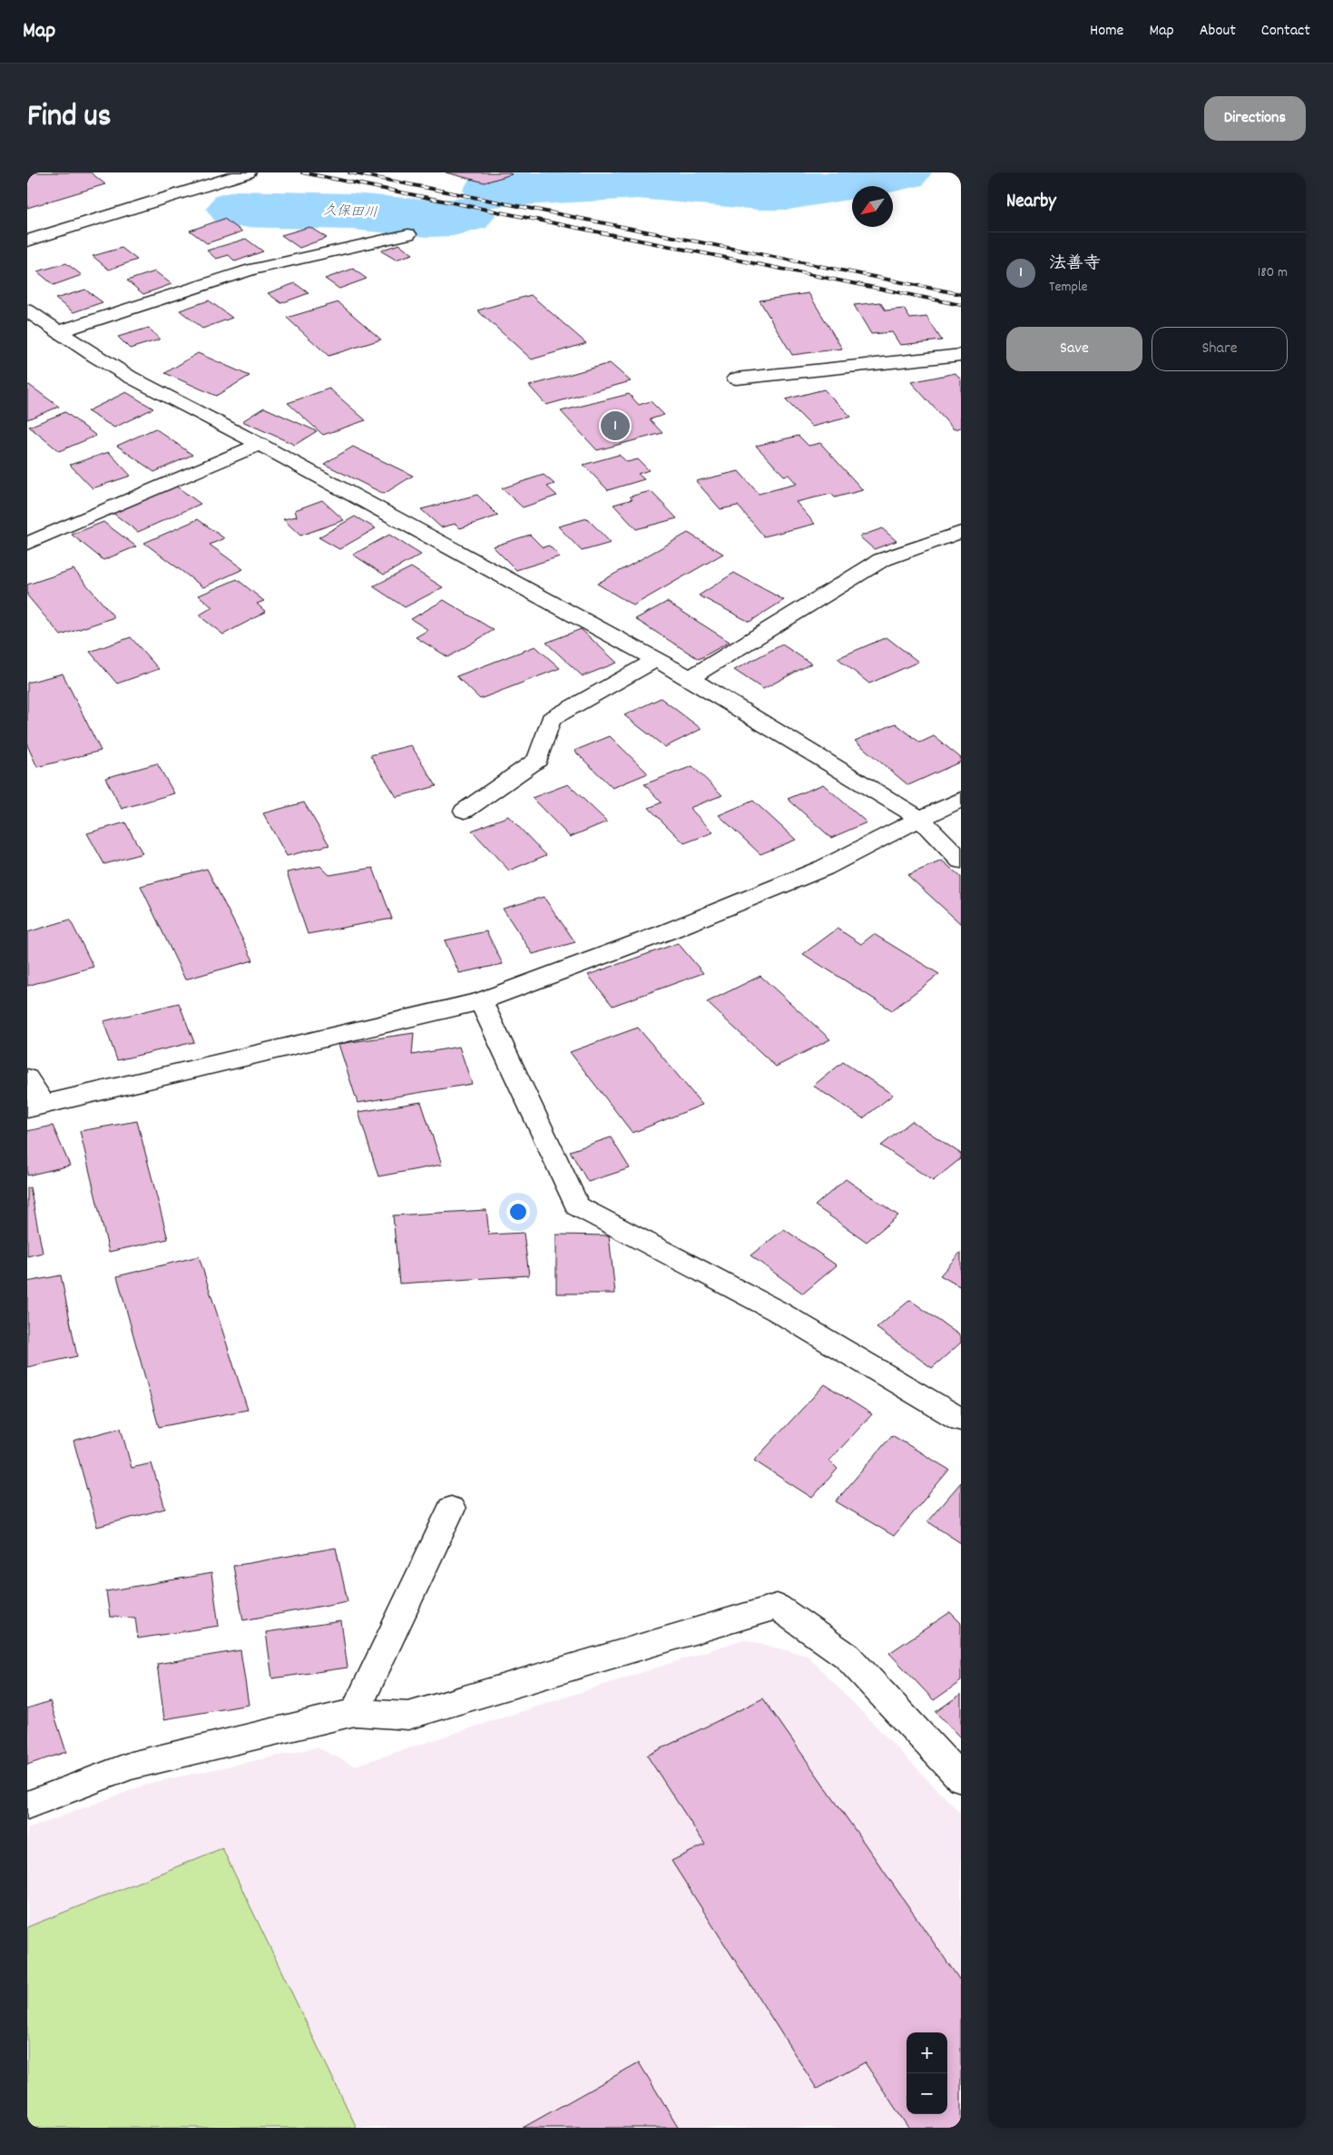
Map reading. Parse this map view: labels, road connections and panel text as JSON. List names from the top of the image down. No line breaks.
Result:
{"water":["久保田川"],"north":"bottom left","page":{"header":"Map","nav":["Home","Map","About","Contact"],"title":"Find us","buttons":["Directions",["Save","Share"]],"heading":"Nearby","list":[{"mark":"1","name":"法善寺","note":"Temple","value":"180 m"}],"pins":"1","map_buttons":["+","−"]}}
